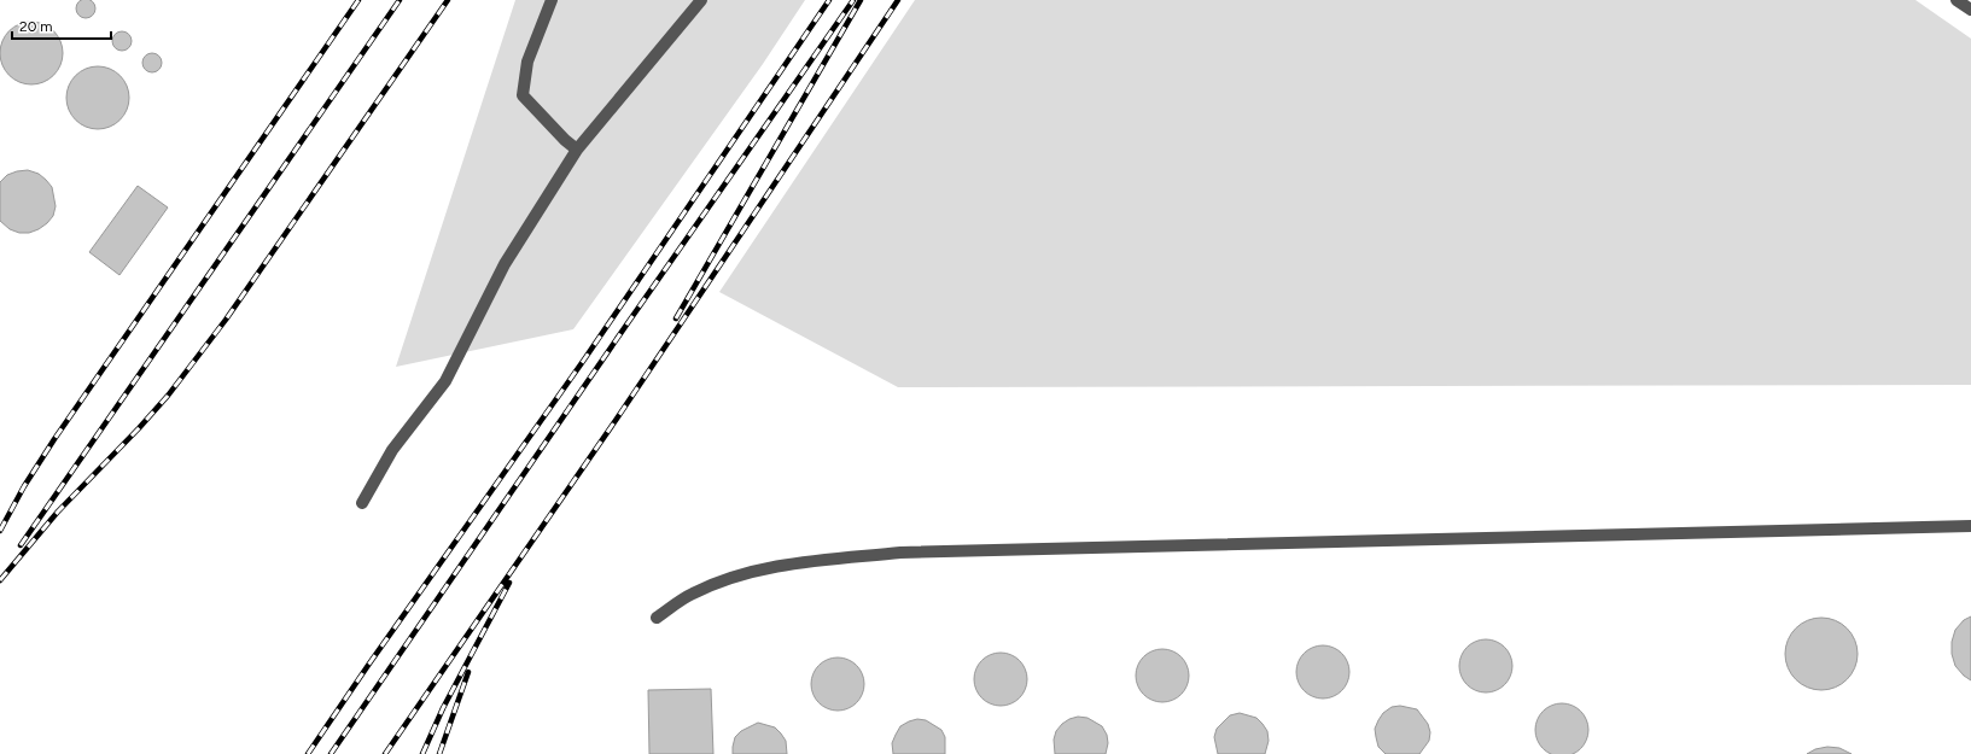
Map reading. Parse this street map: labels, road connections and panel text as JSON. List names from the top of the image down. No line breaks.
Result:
{"scale_bar":"20 m"}
